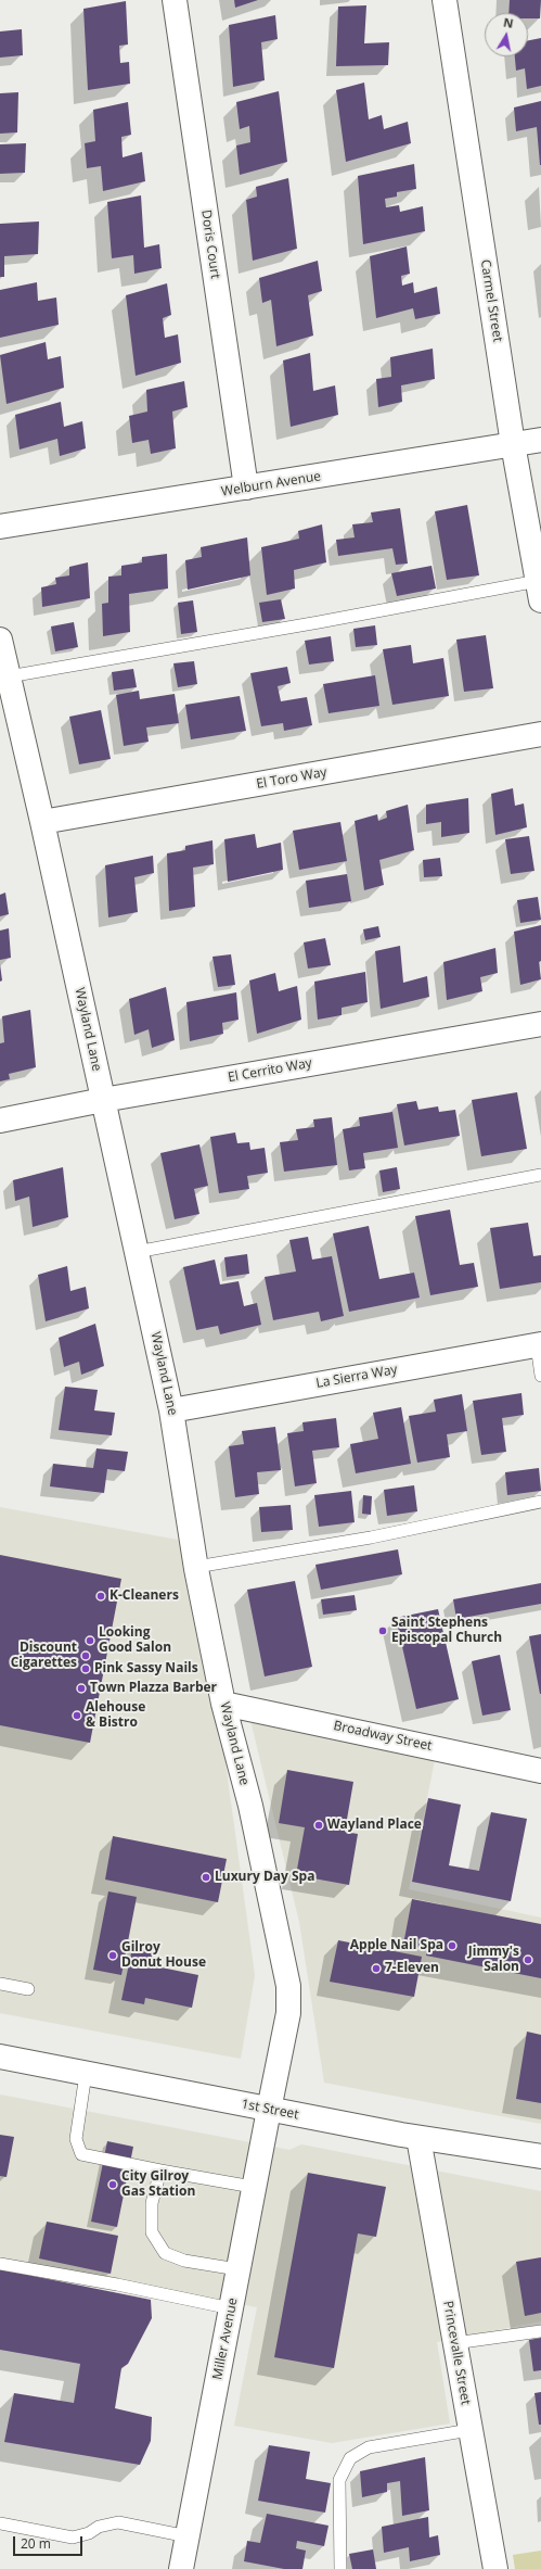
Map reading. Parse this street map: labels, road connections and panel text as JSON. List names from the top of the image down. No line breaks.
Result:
{"streets":{"street":["Doris Court","Carmel Street","Welburn Avenue","El Toro Way","Wayland Lane","El Cerrito Way","La Sierra Way","Broadway Street","1st Street","Miller Avenue","Princevalle Street"]},"crossings":[["Doris Court","Welburn Avenue"],["Carmel Street","Welburn Avenue"],["El Toro Way","Wayland Lane"],["Wayland Lane","El Cerrito Way"],["Wayland Lane","La Sierra Way"],["Wayland Lane","Broadway Street"],["Wayland Lane","1st Street"],["Wayland Lane","Miller Avenue"],["1st Street","Miller Avenue"],["1st Street","Princevalle Street"]],"places":["K-Cleaners","Saint Stephens Episcopal Church","Looking Good Salon","Discount Cigarettes","Pink Sassy Nails","Town Plazza Barber","Alehouse & Bistro","Wayland Place","Luxury Day Spa","Apple Nail Spa","Gilroy Donut House","Jimmy's Salon","7-Eleven","City Gilroy Gas Station"],"scale_bar":"20 m","north":"top"}
